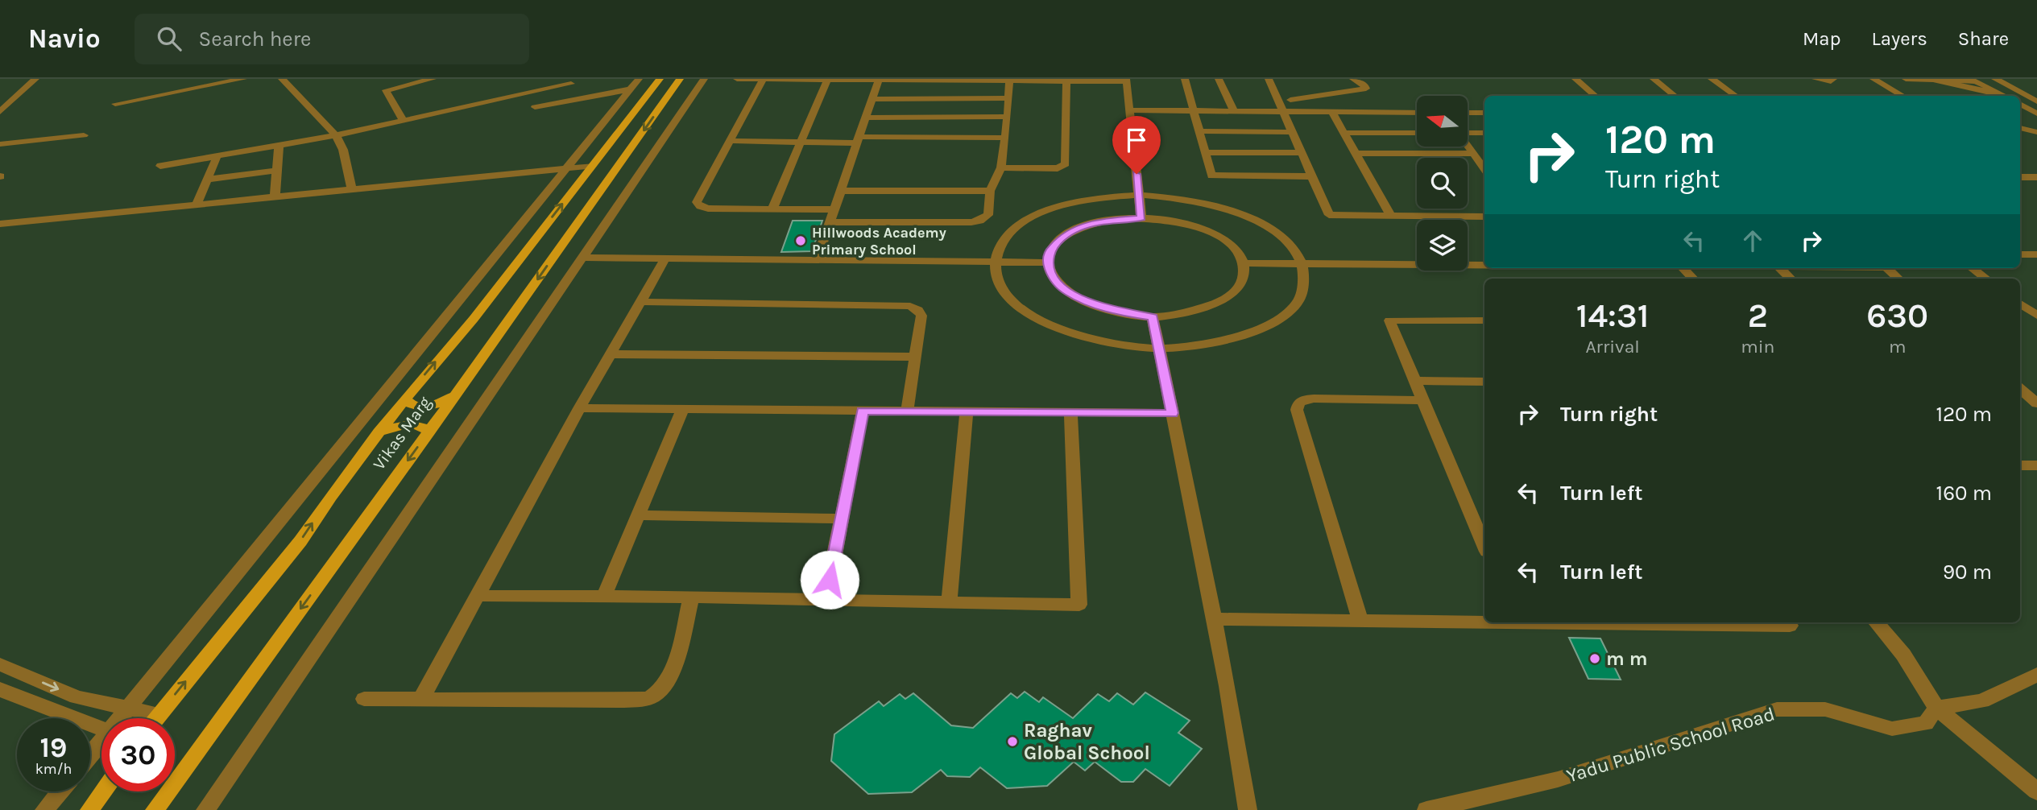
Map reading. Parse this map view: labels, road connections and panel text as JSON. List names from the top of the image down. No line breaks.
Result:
{"streets":{"main road":["Vikas Marg"],"street":["Yadu Public School Road"]},"places":["Hillwoods Academy Primary School","m m","Raghav Global School"],"north":"left","page":{"header":"Navio","search":"Search here","nav":["Map","Layers","Share"],"turn":["120 m","Turn right"],"eta":["14:31","Arrival","2","min","630","m"],"list":[{"name":"Turn right","value":"120 m"},{"name":"Turn left","value":"160 m"},{"name":"Turn left","value":"90 m"}],"speed":"19 km/h","limit":"30"}}
